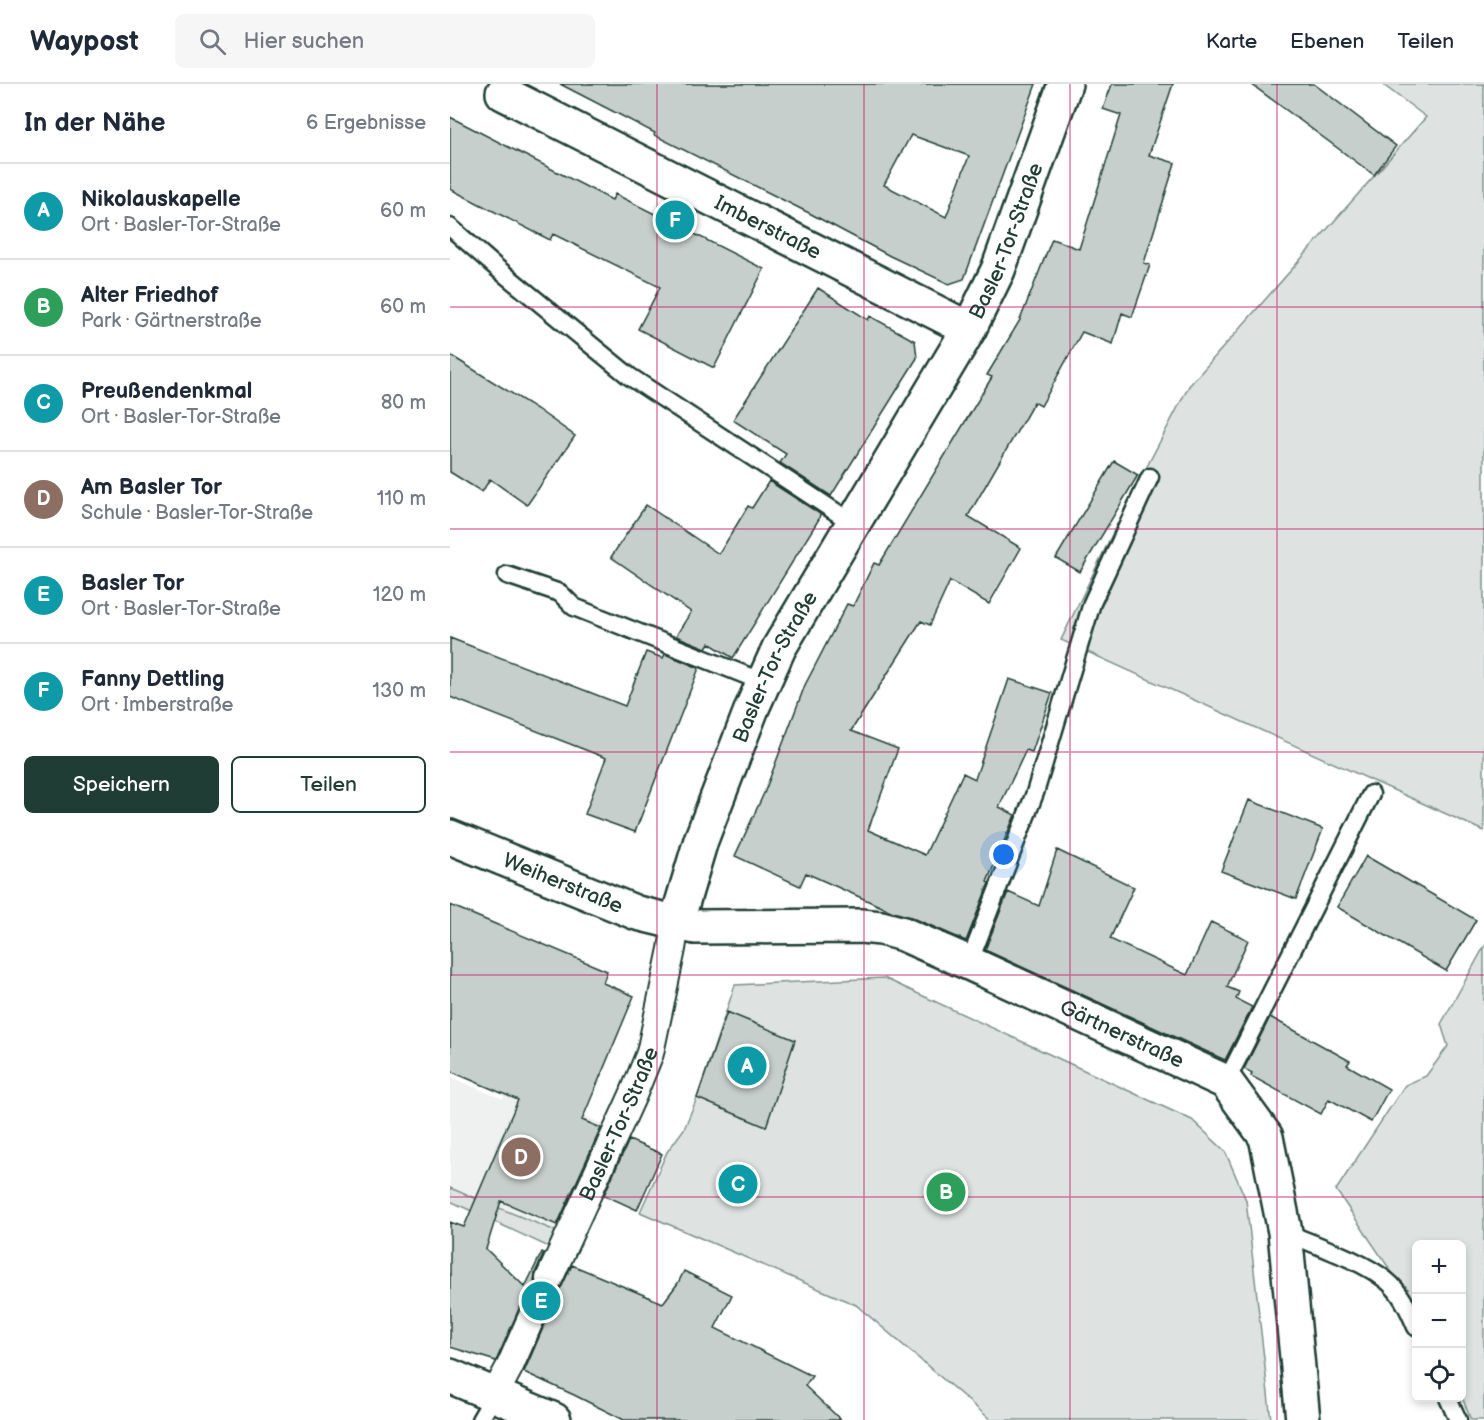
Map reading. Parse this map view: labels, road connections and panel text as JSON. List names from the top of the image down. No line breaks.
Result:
{"streets":{"street":["Imberstraße","Basler-Tor-Straße","Weiherstraße","Gärtnerstraße"]},"crossings":[["Imberstraße","Basler-Tor-Straße"],["Basler-Tor-Straße","Weiherstraße"],["Basler-Tor-Straße","Gärtnerstraße"],["Weiherstraße","Gärtnerstraße"]],"page":{"header":"Waypost","search":"Hier suchen","nav":["Karte","Ebenen","Teilen"],"heading":["In der Nähe","6 Ergebnisse"],"list":[{"mark":"A","name":"Nikolauskapelle","note":"Ort · Basler-Tor-Straße","value":"60 m"},{"mark":"B","name":"Alter Friedhof","note":"Park · Gärtnerstraße","value":"60 m"},{"mark":"C","name":"Preußendenkmal","note":"Ort · Basler-Tor-Straße","value":"80 m"},{"mark":"D","name":"Am Basler Tor","note":"Schule · Basler-Tor-Straße","value":"110 m"},{"mark":"E","name":"Basler Tor","note":"Ort · Basler-Tor-Straße","value":"120 m"},{"mark":"F","name":"Fanny Dettling","note":"Ort · Imberstraße","value":"130 m"}],"pins":["F","A","D","C","B","E"],"buttons":["Speichern","Teilen"],"map_buttons":["+","−"]}}
